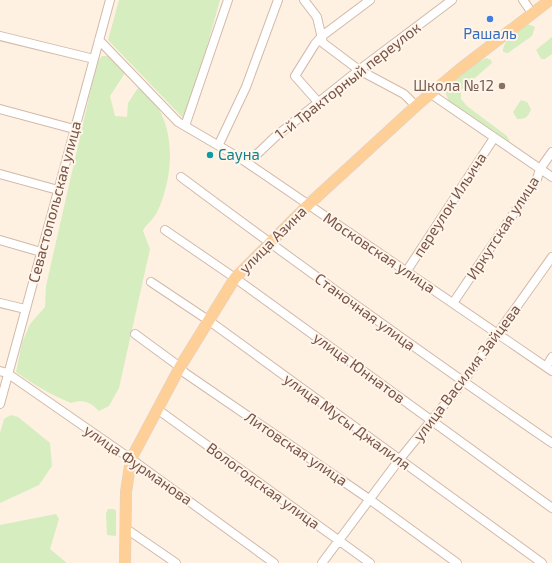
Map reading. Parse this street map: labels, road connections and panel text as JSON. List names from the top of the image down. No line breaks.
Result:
{"streets":{"main road":["улица Азина"],"street":["1-й Тракторный переулок","Севастопольская улица","переулок Ильича","Иркутская улица","Московская улица","Станочная улица","улица Юннатов","улица Василия Зайцева","улица Мусы Джалиля","Литовская улица","улица Фурманова","Вологодская улица"]},"crossings":[["1-й Тракторный переулок","Московская улица"],["Севастопольская улица","Московская улица"],["Севастопольская улица","улица Фурманова"],["переулок Ильича","Московская улица"],["Иркутская улица","Московская улица"],["улица Азина","Московская улица"],["улица Азина","Станочная улица"],["улица Азина","улица Юннатов"],["улица Азина","улица Мусы Джалиля"],["улица Азина","Литовская улица"],["улица Азина","улица Фурманова"],["улица Азина","Вологодская улица"],["Московская улица","улица Василия Зайцева"],["Станочная улица","улица Василия Зайцева"],["улица Юннатов","улица Василия Зайцева"],["улица Василия Зайцева","улица Мусы Джалиля"],["улица Василия Зайцева","Литовская улица"],["улица Василия Зайцева","Вологодская улица"]],"places":["Рашаль","Школа №12","Сауна"]}
